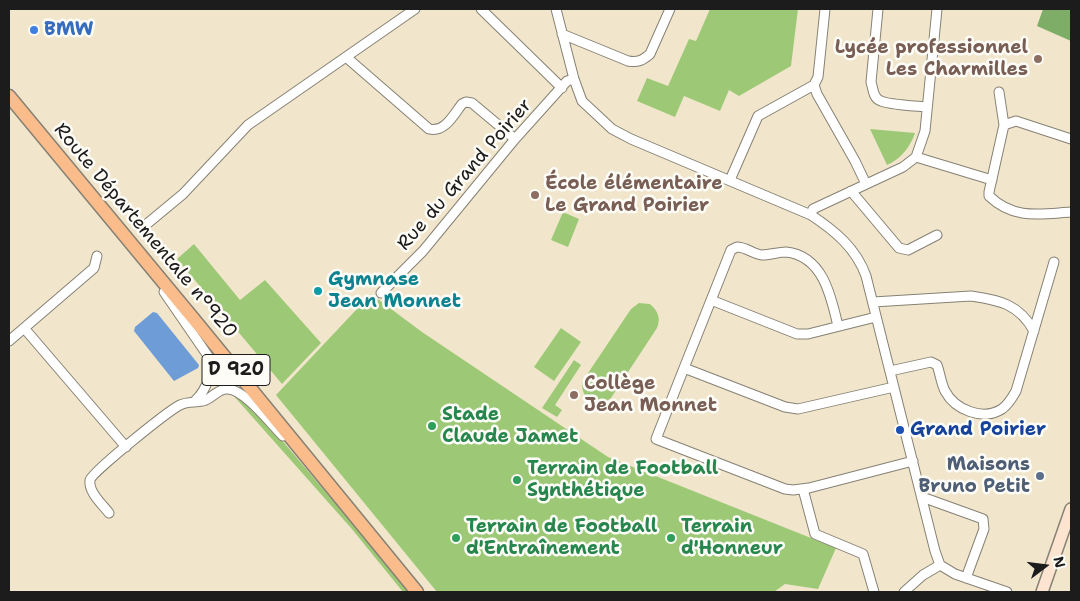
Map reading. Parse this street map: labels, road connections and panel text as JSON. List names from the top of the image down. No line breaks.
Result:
{"streets":{"main road":["Route Départementale n°920","D 920"],"street":["Rue du Grand Poirier"]},"crossings":[["Route Départementale n°920","D 920"]],"places":["BMW","Lycée professionnel Les Charmilles","École élémentaire Le Grand Poirier","Gymnase Jean Monnet","Collège Jean Monnet","Stade Claude Jamet","Grand Poirier","Maisons Bruno Petit","Terrain de Football Synthétique","Terrain de Football d'Entraînement","Terrain d'Honneur"],"north":"right"}
